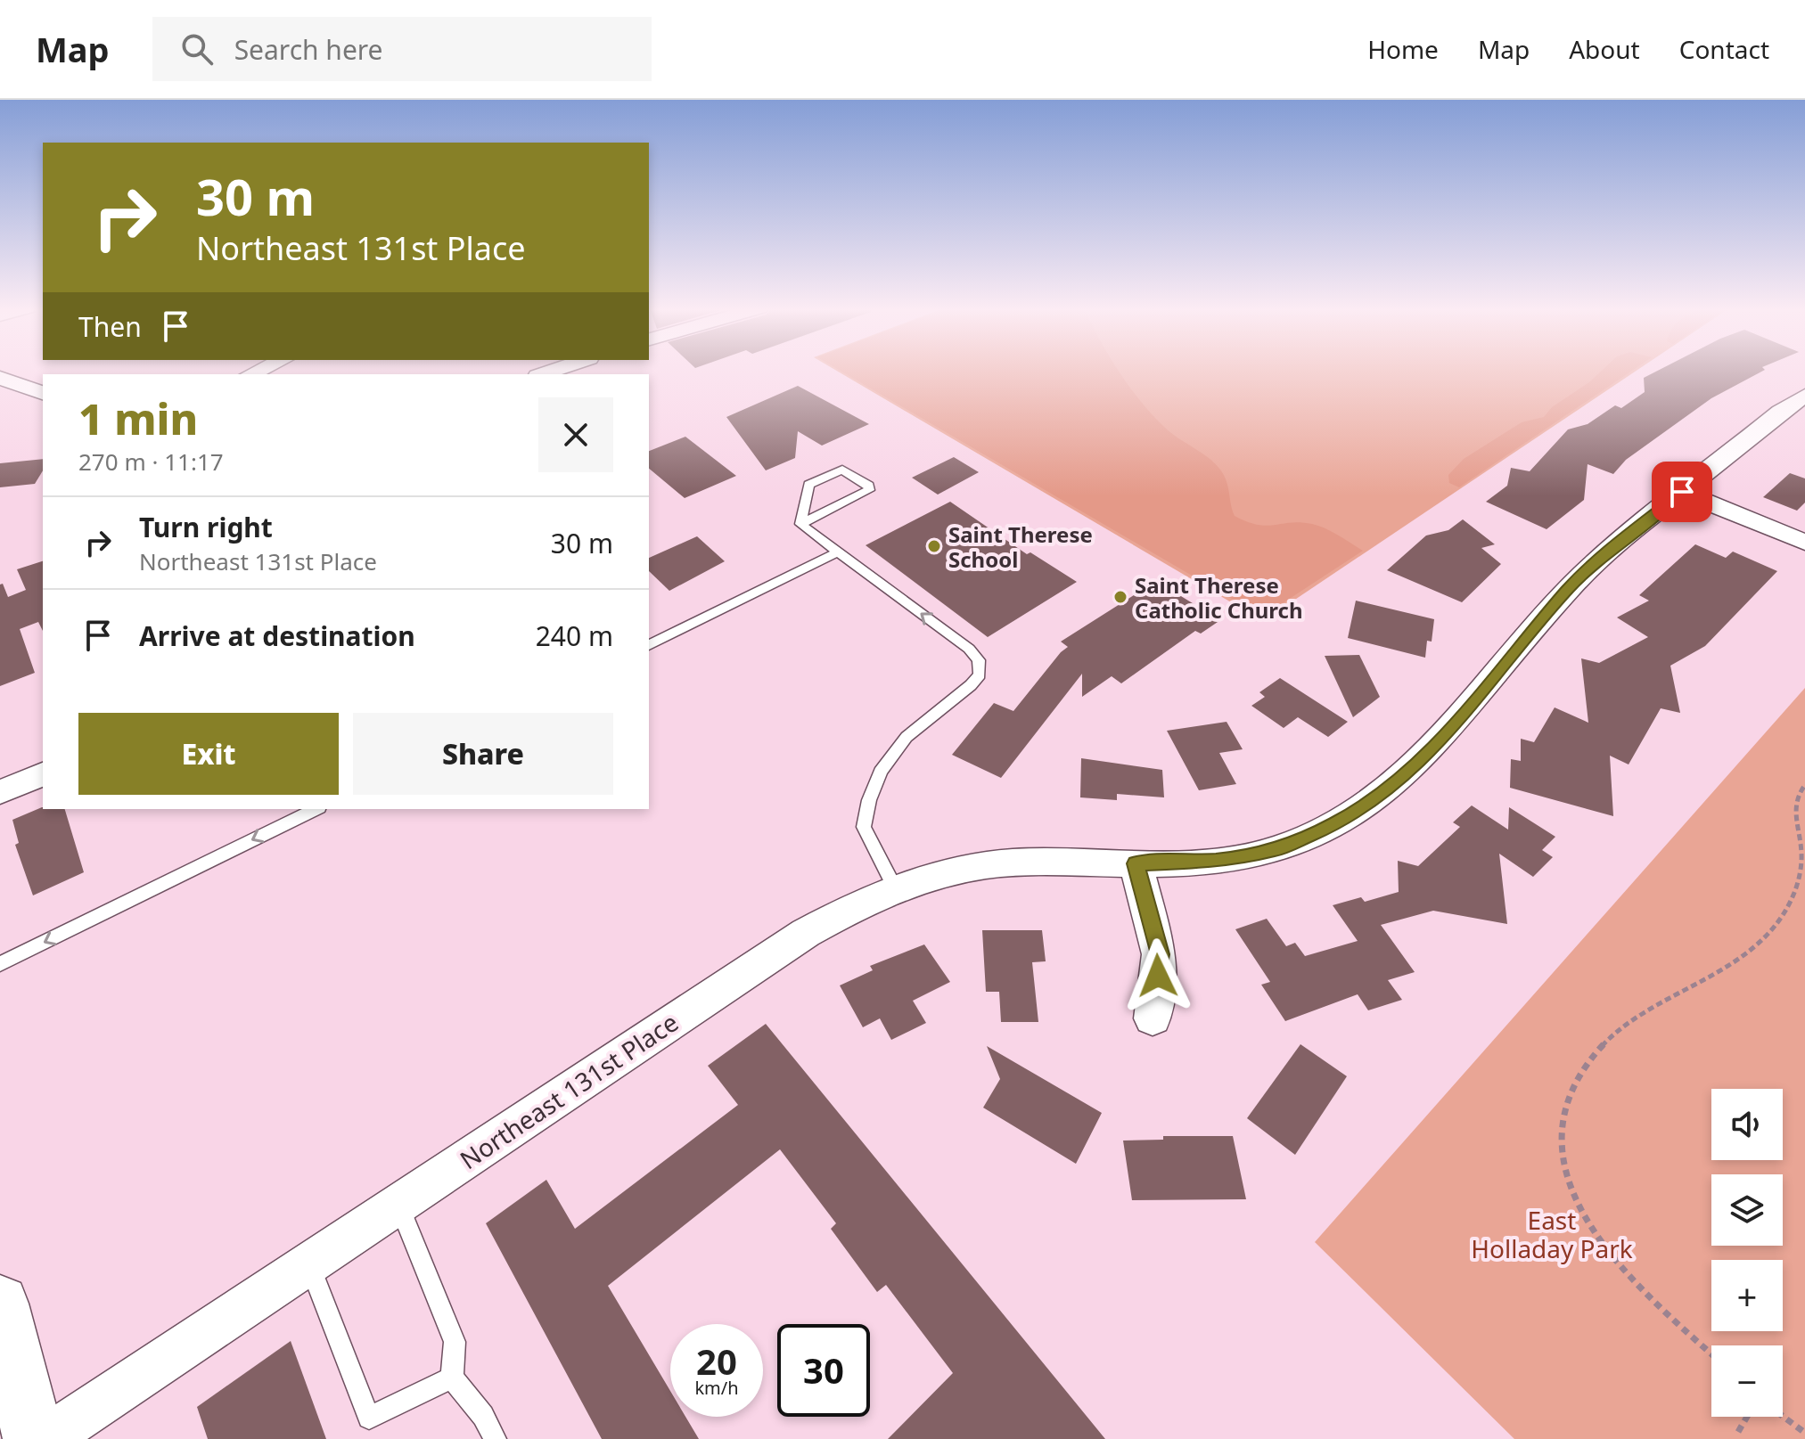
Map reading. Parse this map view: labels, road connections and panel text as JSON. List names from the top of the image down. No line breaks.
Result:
{"streets":{"street":["Northeast 131st Place"]},"parks":["East Holladay Park"],"places":["Saint Therese School","Saint Therese Catholic Church"],"page":{"header":"Map","search":"Search here","nav":["Home","Map","About","Contact"],"turn":["30 m","Northeast 131st Place"],"then":"Then","heading":["1 min","270 m · 11:17"],"list":[{"name":"Turn right","note":"Northeast 131st Place","value":"30 m"},{"name":"Arrive at destination","value":"240 m"}],"buttons":["Exit","Share"],"map_buttons":["+","−"],"speed":"20 km/h","limit":"30"}}
